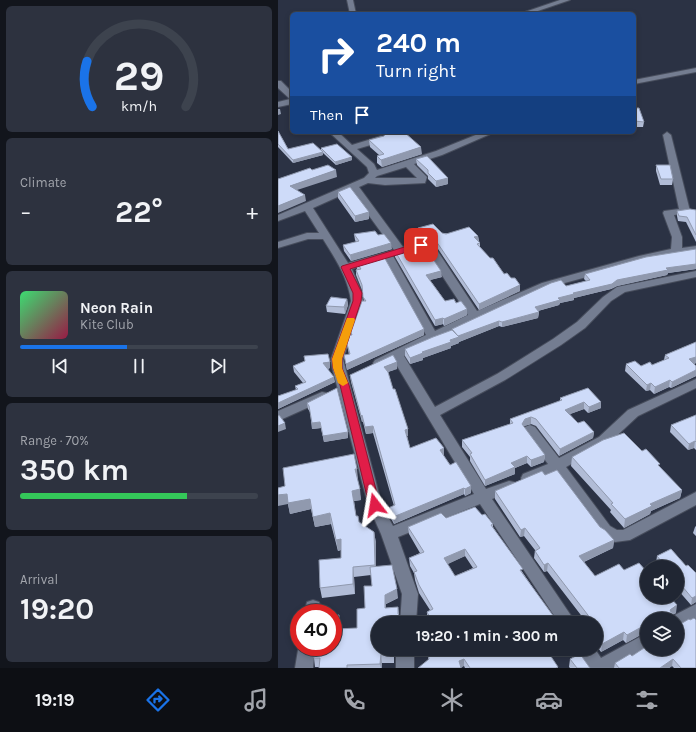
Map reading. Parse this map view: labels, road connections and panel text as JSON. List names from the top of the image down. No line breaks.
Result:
{"page":{"turn":["240 m","Turn right"],"then":"Then","tile":["Climate",["Range · 70%","350 km"],["Arrival","19:20"]],"heat":["−","22°","+"],"song":["Neon Rain","Kite Club"],"limit":"40","trip":"19:20 · 1 min · 300 m","tabs":"19:19","gauge":["29","km/h"]}}
